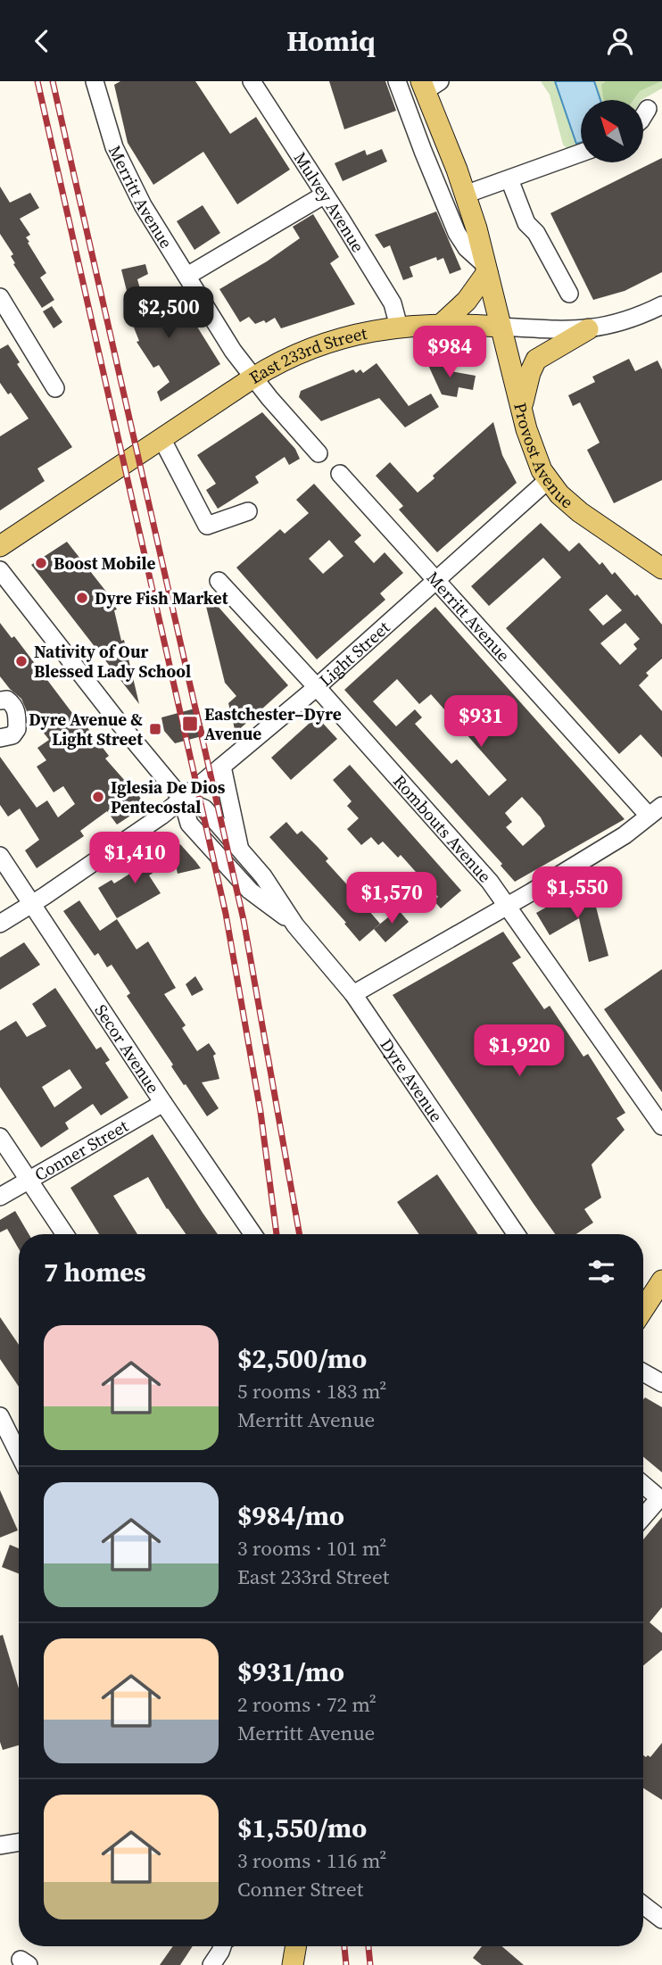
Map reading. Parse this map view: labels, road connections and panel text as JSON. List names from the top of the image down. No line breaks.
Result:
{"streets":{"main road":["East 233rd Street","Provost Avenue"],"street":["Merritt Avenue","Mulvey Avenue","Light Street","Rombouts Avenue","Secor Avenue","Dyre Avenue","Conner Street"]},"crossings":[["Merritt Avenue","East 233rd Street"],["Merritt Avenue","Light Street"],["Mulvey Avenue","East 233rd Street"],["East 233rd Street","Provost Avenue"],["Provost Avenue","Light Street"],["Light Street","Rombouts Avenue"],["Light Street","Secor Avenue"],["Light Street","Dyre Avenue"],["Secor Avenue","Conner Street"]],"places":{"other":["Boost Mobile","Dyre Fish Market","Nativity of Our Blessed Lady School","Iglesia De Dios Pentecostal"],"transit":["Eastchester–Dyre Avenue","Dyre Avenue & Light Street"]},"north":"top left","page":{"header":"Homiq","price":["$2,500","$984","$931","$1,410","$1,550","$1,570","$1,920"],"heading":"7 homes","list":[{"name":"$2,500/mo","note":"5 rooms · 183 m² · Merritt Avenue"},{"name":"$984/mo","note":"3 rooms · 101 m² · East 233rd Street"},{"name":"$931/mo","note":"2 rooms · 72 m² · Merritt Avenue"},{"name":"$1,550/mo","note":"3 rooms · 116 m² · Conner Street"}]}}
